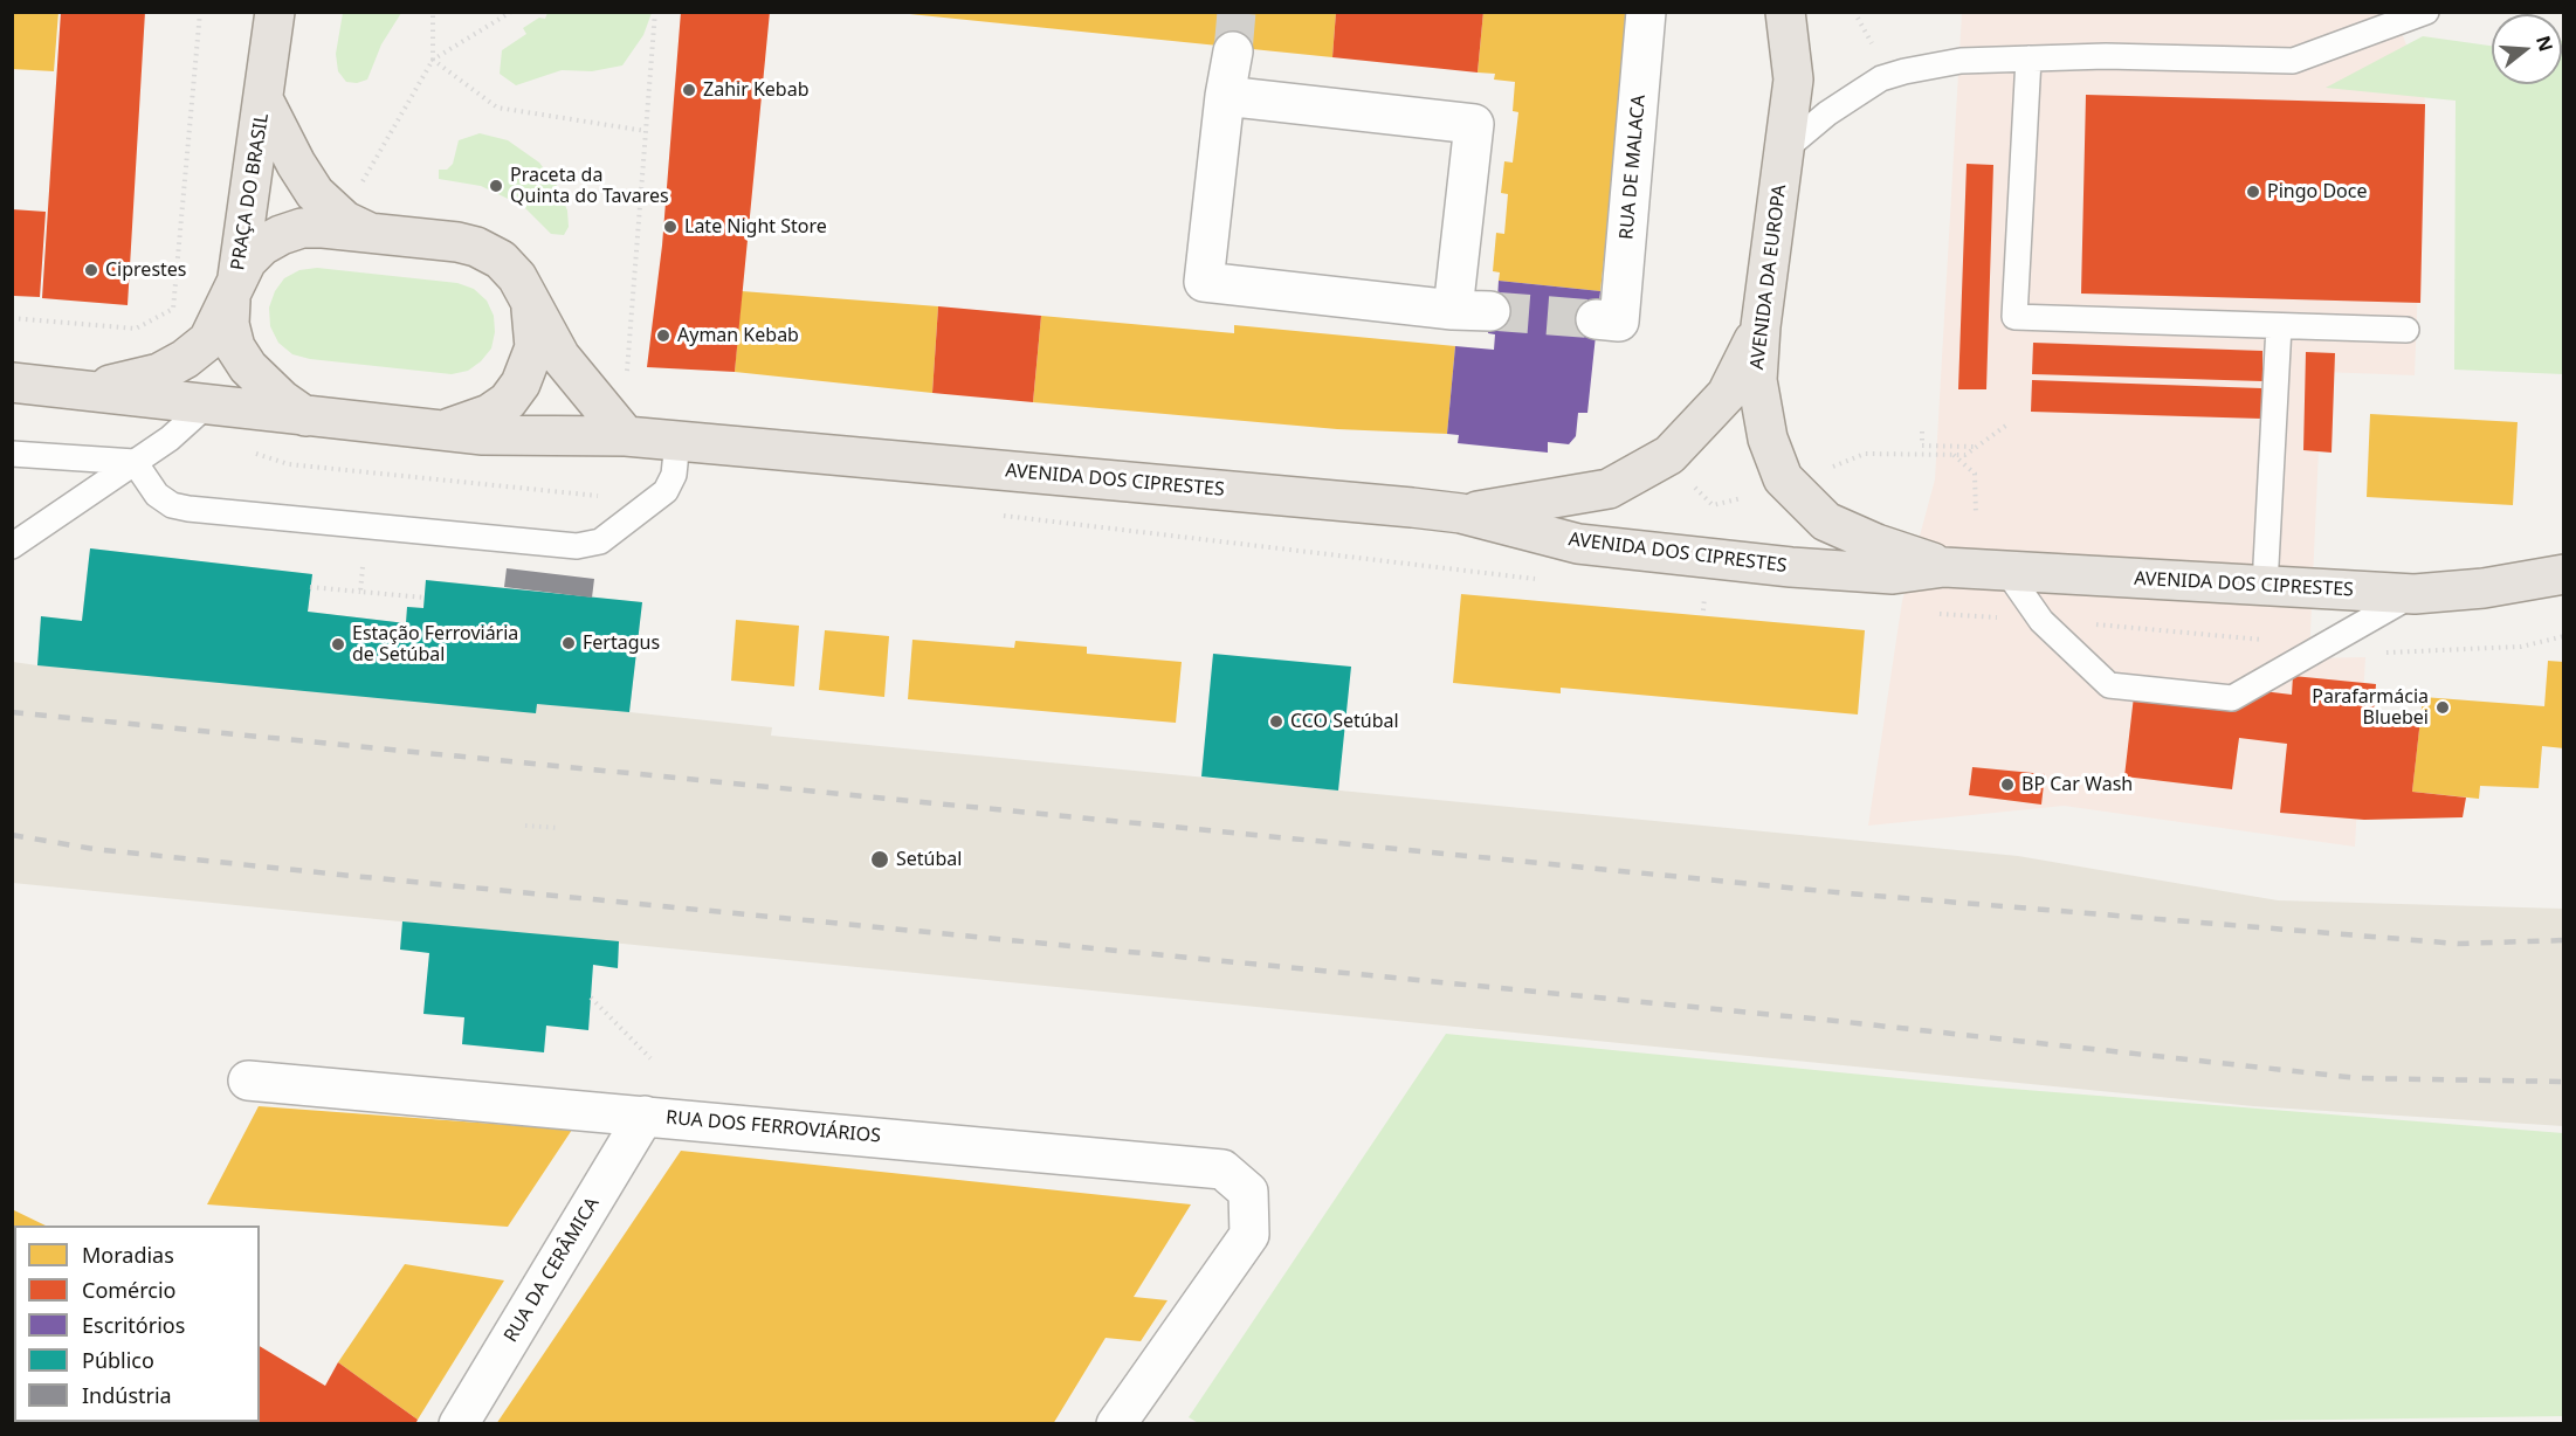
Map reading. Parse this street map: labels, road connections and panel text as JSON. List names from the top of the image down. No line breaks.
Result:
{"streets":{"main road":["PRAÇA DO BRASIL","AVENIDA DA EUROPA","AVENIDA DOS CIPRESTES"],"street":["RUA DE MALACA","RUA DOS FERROVIÁRIOS","RUA DA CERÂMICA"]},"crossings":[["PRAÇA DO BRASIL","AVENIDA DOS CIPRESTES"],["AVENIDA DA EUROPA","AVENIDA DOS CIPRESTES"],["RUA DOS FERROVIÁRIOS","RUA DA CERÂMICA"]],"places":["Zahir Kebab","Praceta da Quinta do Tavares","Pingo Doce","Late Night Store","Ciprestes","Ayman Kebab","Fertagus","Estação Ferroviária de Setúbal","Parafarmácia Bluebei","CCO Setúbal","BP Car Wash","Setúbal"],"legend":["Moradias","Comércio","Escritórios","Público","Indústria"],"north":"right"}
